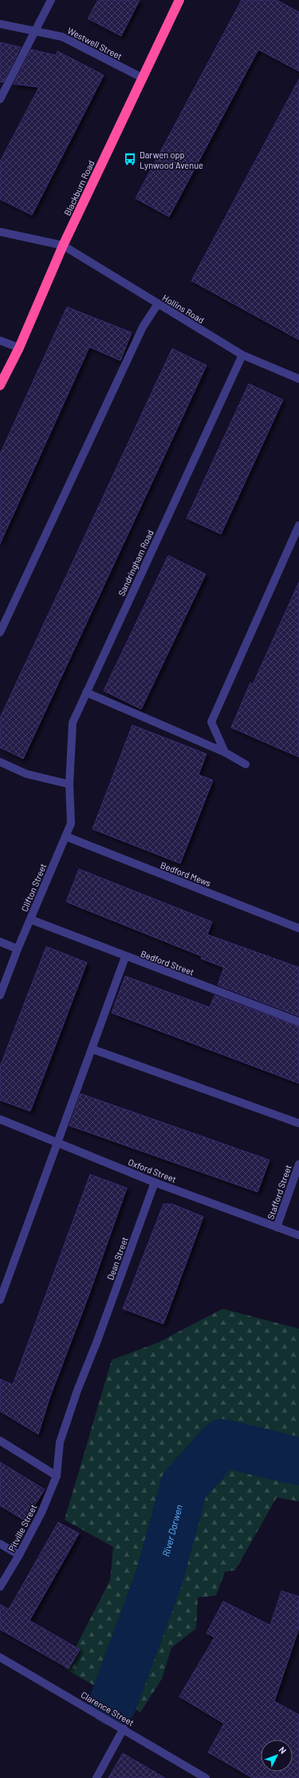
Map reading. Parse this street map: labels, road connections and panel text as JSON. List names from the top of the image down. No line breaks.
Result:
{"streets":{"highway":["Blackburn Road"],"street":["Westwell Street","Hollins Road","Sandringham Road","Bedford Mews","Clifton Street","Bedford Street","Oxford Street","Stafford Street","Dean Street","Pitville Street","Clarence Street"]},"crossings":[["Westwell Street","Blackburn Road"],["Blackburn Road","Hollins Road"],["Hollins Road","Sandringham Road"],["Sandringham Road","Clifton Street"],["Bedford Mews","Clifton Street"],["Clifton Street","Bedford Street"],["Oxford Street","Stafford Street"],["Oxford Street","Dean Street"],["Dean Street","Pitville Street"]],"water":["River Darwen"],"places":{"bus stop":["Darwen opp Lynwood Avenue"]},"north":"top right"}
